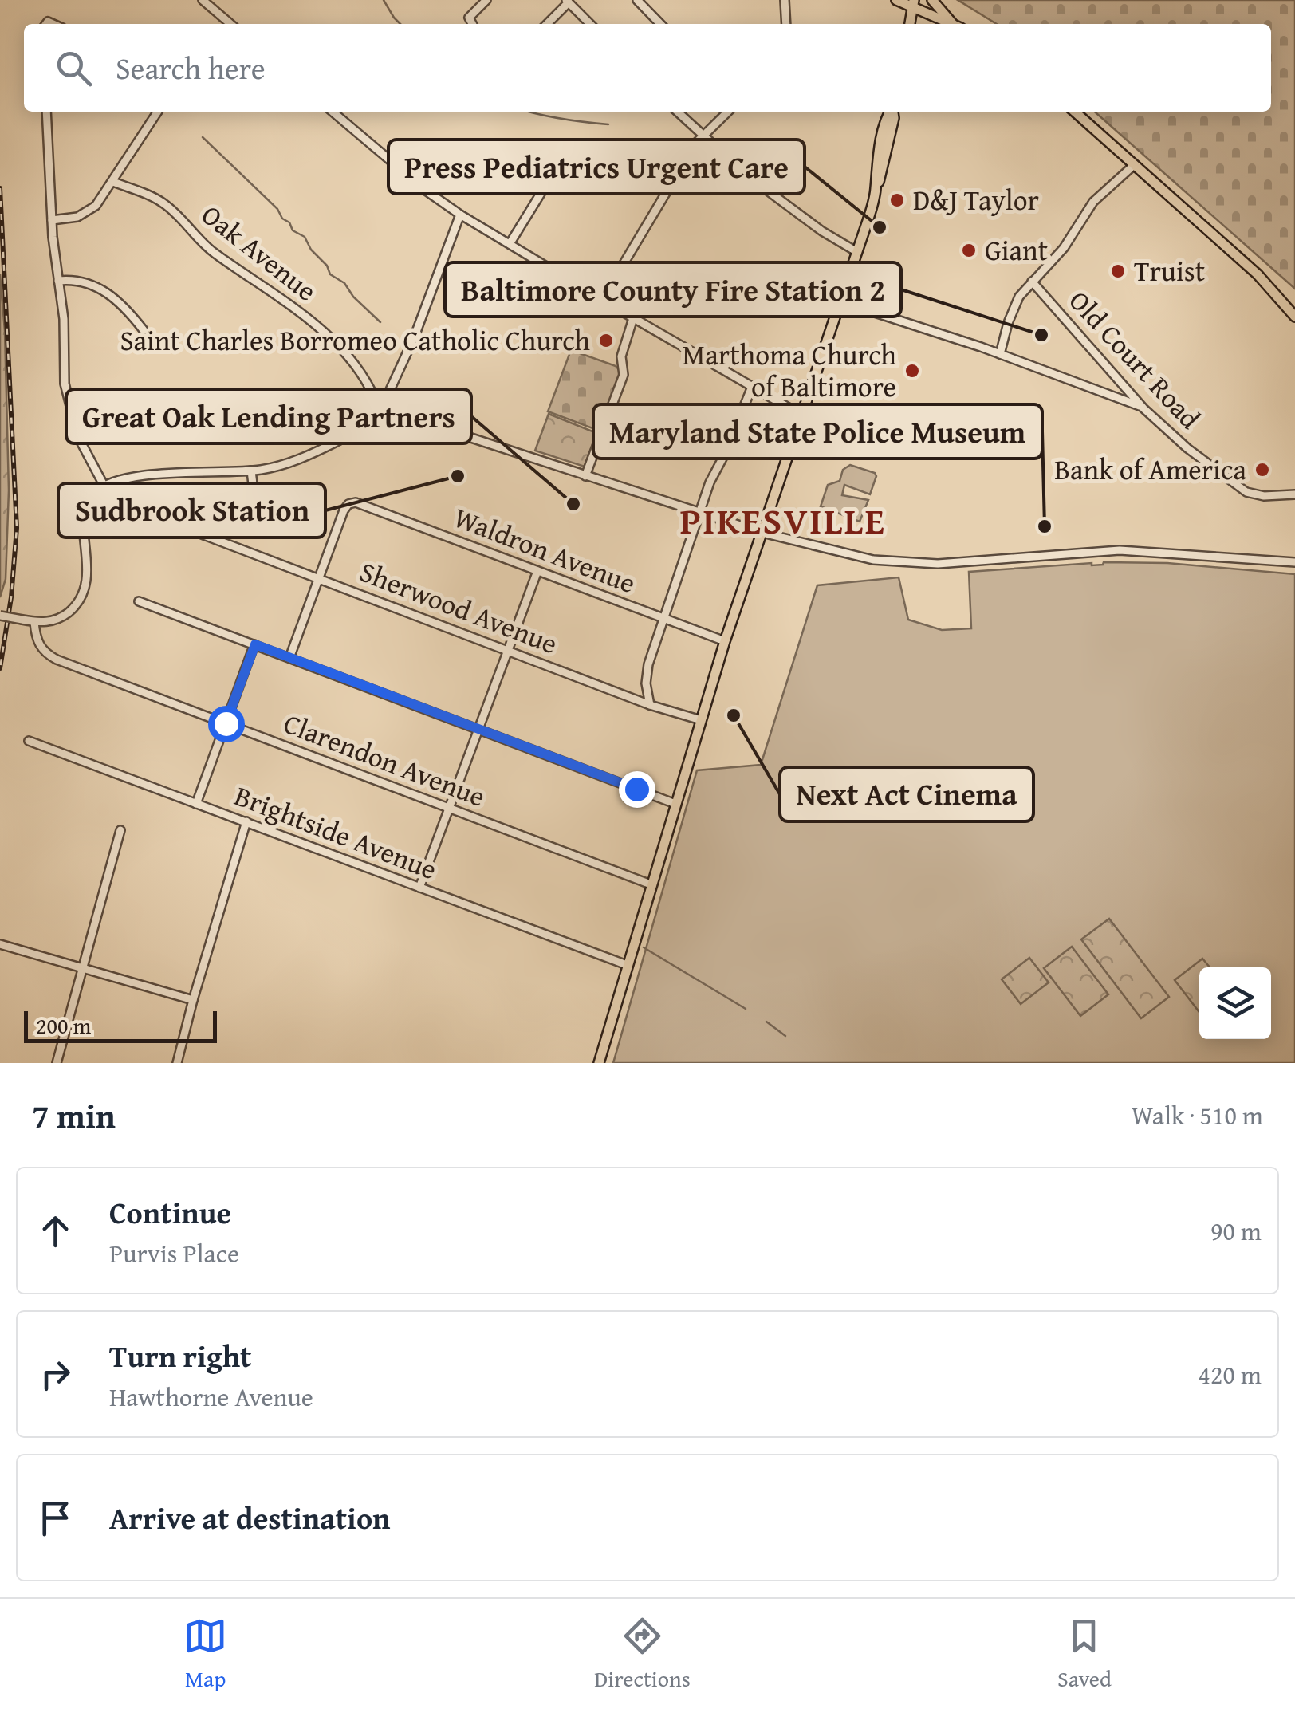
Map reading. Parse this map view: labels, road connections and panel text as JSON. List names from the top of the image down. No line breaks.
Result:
{"streets":{"street":["Oak Avenue","Old Court Road","Waldron Avenue","Sherwood Avenue","Clarendon Avenue","Brightside Avenue"]},"crossings":[["Waldron Avenue","Sherwood Avenue"]],"districts":["PIKESVILLE"],"places":["D&J Taylor","Press Pediatrics Urgent Care","Giant","Truist","Baltimore County Fire Station 2","Saint Charles Borromeo Catholic Church","Marthoma Church of Baltimore","Bank of America","Sudbrook Station","Great Oak Lending Partners","Maryland State Police Museum","Next Act Cinema"],"scale_bar":"200 m","page":{"search":"Search here","scale":"200 m","heading":["7 min","Walk · 510 m"],"list":[["Continue","Purvis Place","90 m"],["Turn right","Hawthorne Avenue","420 m"],"Arrive at destination"],"nav":["Map","Directions","Saved"]}}
